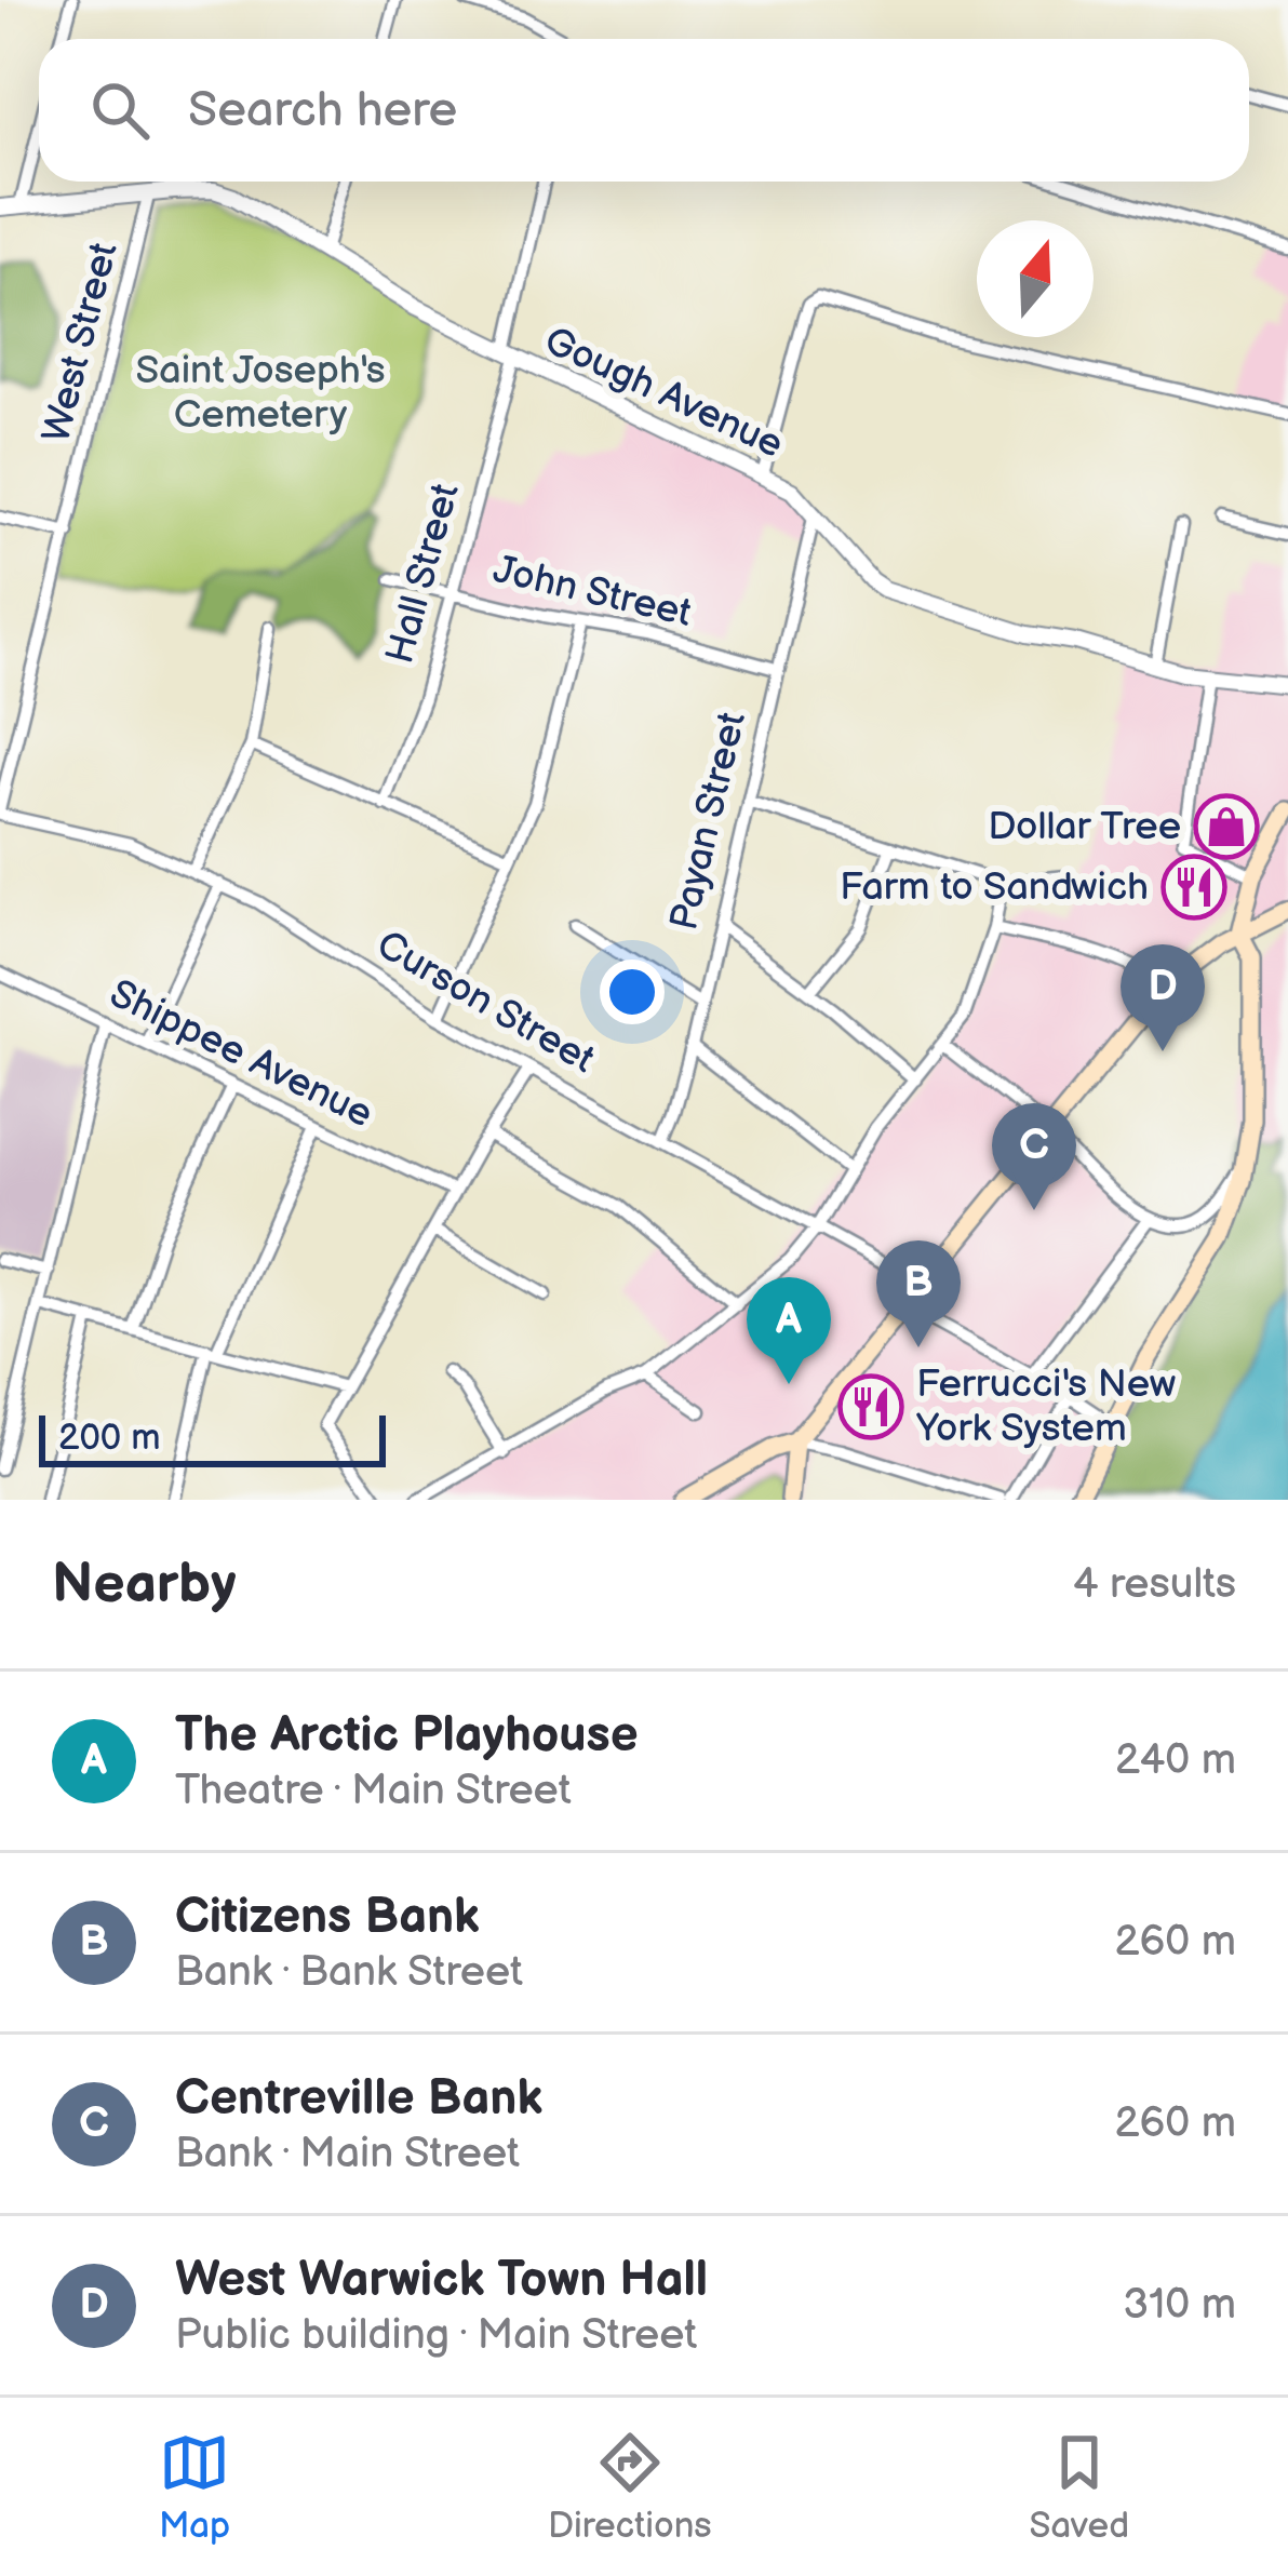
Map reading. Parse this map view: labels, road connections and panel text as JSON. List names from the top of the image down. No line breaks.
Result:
{"streets":{"street":["West Street","Gough Avenue","Hall Street","John Street","Payan Street","Curson Street","Shippee Avenue"]},"crossings":[["West Street","Gough Avenue"],["West Street","Curson Street"],["Gough Avenue","Hall Street"],["Gough Avenue","Payan Street"],["Hall Street","John Street"],["John Street","Payan Street"],["Payan Street","Curson Street"]],"parks":["Saint Joseph's Cemetery"],"places":{"shop":["Dollar Tree"],"restaurant":["Farm to Sandwich","Ferrucci's New York System"]},"scale_bar":"200 m","north":"top","page":{"search":"Search here","pins":["D","C","B","A"],"scale":"200 m","heading":["Nearby","4 results"],"list":[{"mark":"A","name":"The Arctic Playhouse","note":"Theatre · Main Street","value":"240 m"},{"mark":"B","name":"Citizens Bank","note":"Bank · Bank Street","value":"260 m"},{"mark":"C","name":"Centreville Bank","note":"Bank · Main Street","value":"260 m"},{"mark":"D","name":"West Warwick Town Hall","note":"Public building · Main Street","value":"310 m"}],"nav":["Map","Directions","Saved"]}}
